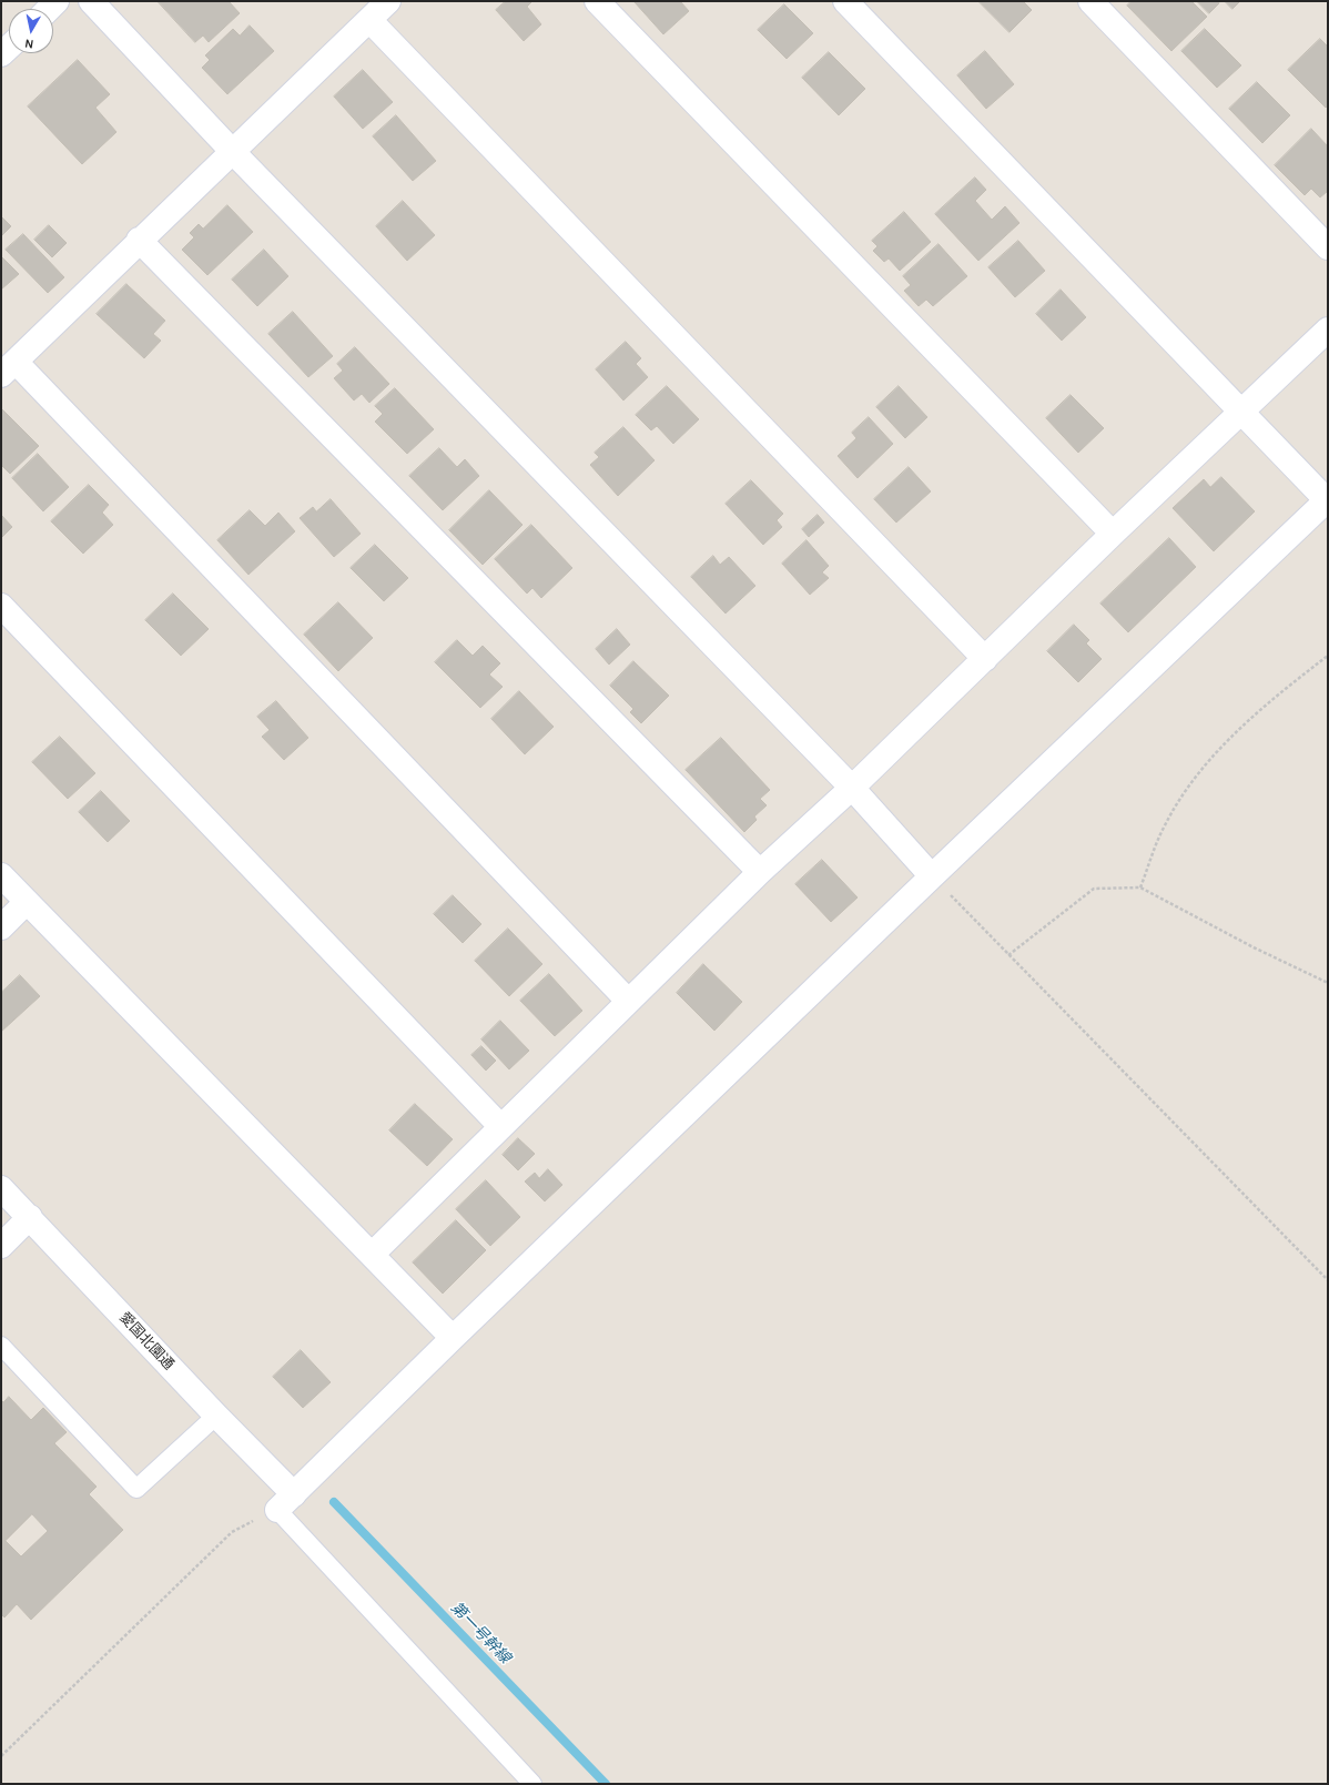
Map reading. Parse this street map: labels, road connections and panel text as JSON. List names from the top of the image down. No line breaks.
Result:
{"streets":{"street":["愛国北園通"]},"water":["第一号幹線"],"north":"bottom"}
